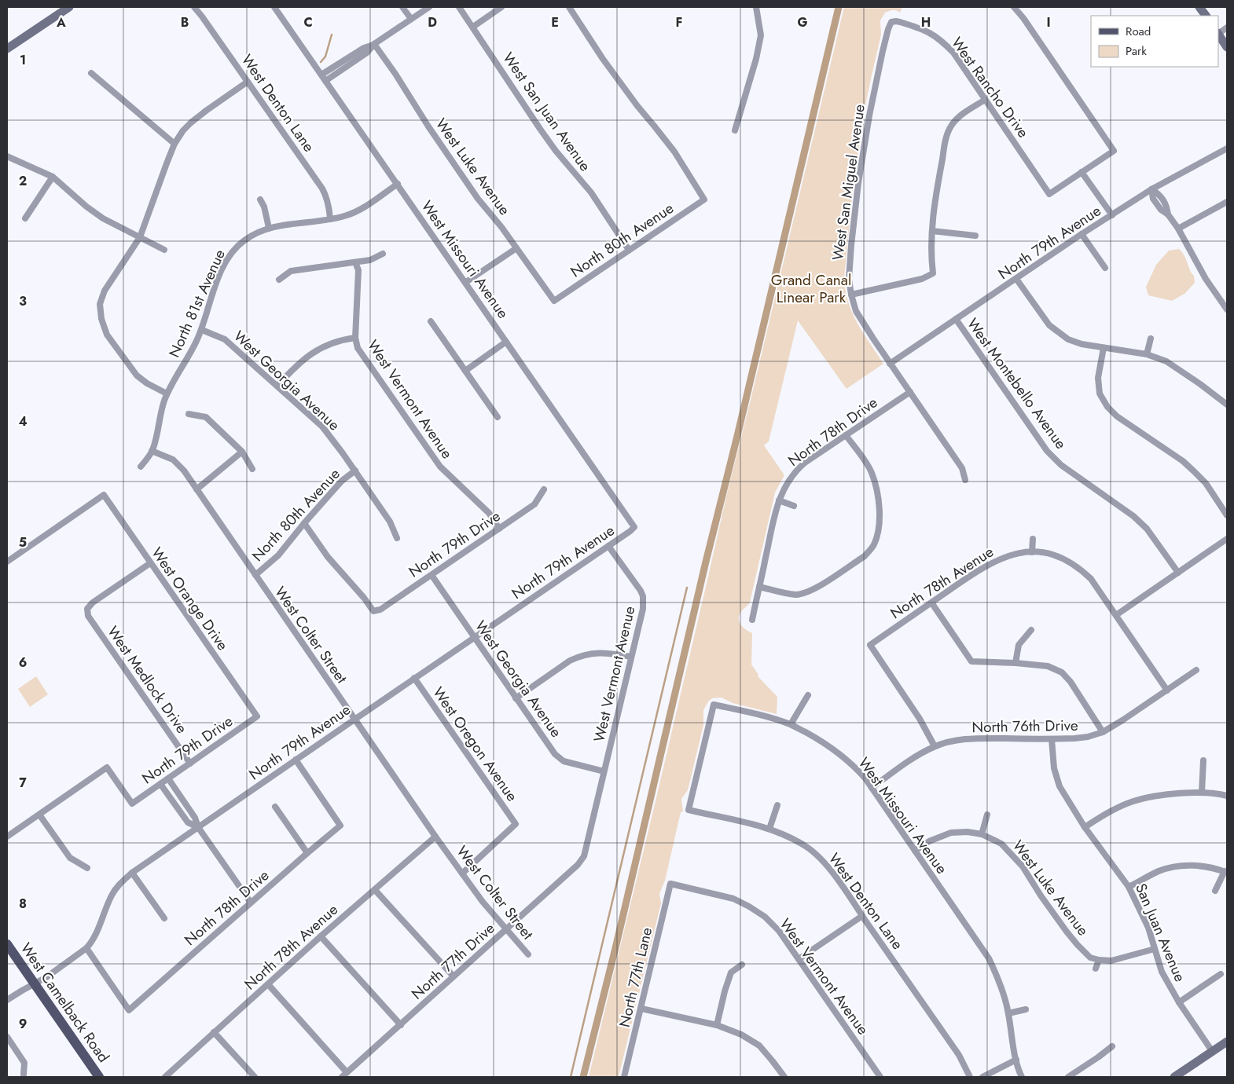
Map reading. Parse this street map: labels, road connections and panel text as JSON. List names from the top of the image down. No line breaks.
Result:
{"streets":{"main road":["West Camelback Road"],"street":["West Rancho Drive","West Denton Lane","West San Juan Avenue","West Luke Avenue","West San Miguel Avenue","North 80th Avenue","North 79th Avenue","West Missouri Avenue","North 81st Avenue","West Georgia Avenue","West Montebello Avenue","West Vermont Avenue","North 78th Drive","North 79th Drive","North 78th Avenue","West Orange Drive","West Colter Street","West Medlock Drive","North 76th Drive","West Oregon Avenue","San Juan Avenue","North 77th Drive","North 77th Lane"]},"crossings":[["West Rancho Drive","West San Miguel Avenue"],["West Denton Lane","West Missouri Avenue"],["West Denton Lane","North 81st Avenue"],["West San Juan Avenue","North 80th Avenue"],["West Luke Avenue","North 80th Avenue"],["West Luke Avenue","West Missouri Avenue"],["West San Miguel Avenue","North 79th Avenue"],["West San Miguel Avenue","North 78th Drive"],["North 80th Avenue","West Georgia Avenue"],["North 80th Avenue","North 79th Drive"],["North 80th Avenue","West Colter Street"],["North 79th Avenue","West Missouri Avenue"],["North 79th Avenue","West Georgia Avenue"],["North 79th Avenue","West Montebello Avenue"],["North 79th Avenue","West Vermont Avenue"],["North 79th Avenue","North 78th Drive"],["North 79th Avenue","West Colter Street"],["North 79th Avenue","West Oregon Avenue"],["North 79th Avenue","West Camelback Road"],["West Missouri Avenue","North 81st Avenue"],["West Missouri Avenue","North 76th Drive"],["North 81st Avenue","West Georgia Avenue"],["North 81st Avenue","West Colter Street"],["West Georgia Avenue","West Vermont Avenue"],["West Georgia Avenue","North 79th Drive"],["West Georgia Avenue","North 77th Drive"],["West Vermont Avenue","North 79th Drive"],["West Vermont Avenue","North 77th Drive"],["West Vermont Avenue","North 77th Lane"],["North 79th Drive","West Orange Drive"],["North 79th Drive","West Medlock Drive"],["North 78th Avenue","West Colter Street"],["North 78th Avenue","North 76th Drive"],["West Orange Drive","West Medlock Drive"],["West Colter Street","West Oregon Avenue"],["West Colter Street","North 77th Drive"],["North 76th Drive","San Juan Avenue"]],"parks":["Grand Canal Linear Park"],"legend":["Road","Park"],"grid":{"columns":["A","B","C","D","E","F","G","H","I"],"rows":["1","2","3","4","5","6","7","8","9"]}}
